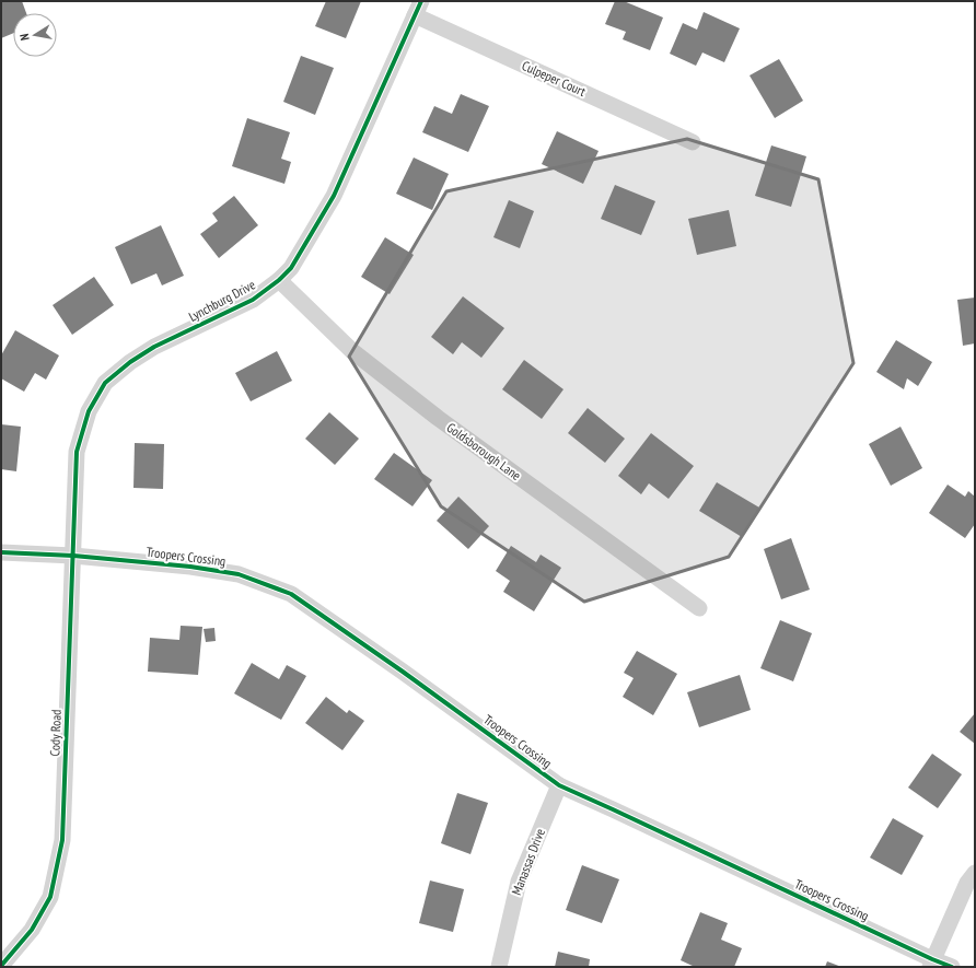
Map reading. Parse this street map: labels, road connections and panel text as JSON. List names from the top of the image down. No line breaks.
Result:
{"streets":{"street":["Culpeper Court","Lynchburg Drive","Goldsborough Lane","Troopers Crossing","Cody Road","Manassas Drive"]},"crossings":[["Culpeper Court","Lynchburg Drive"],["Lynchburg Drive","Goldsborough Lane"],["Lynchburg Drive","Troopers Crossing"],["Lynchburg Drive","Cody Road"],["Troopers Crossing","Cody Road"],["Troopers Crossing","Manassas Drive"]],"north":"left"}
